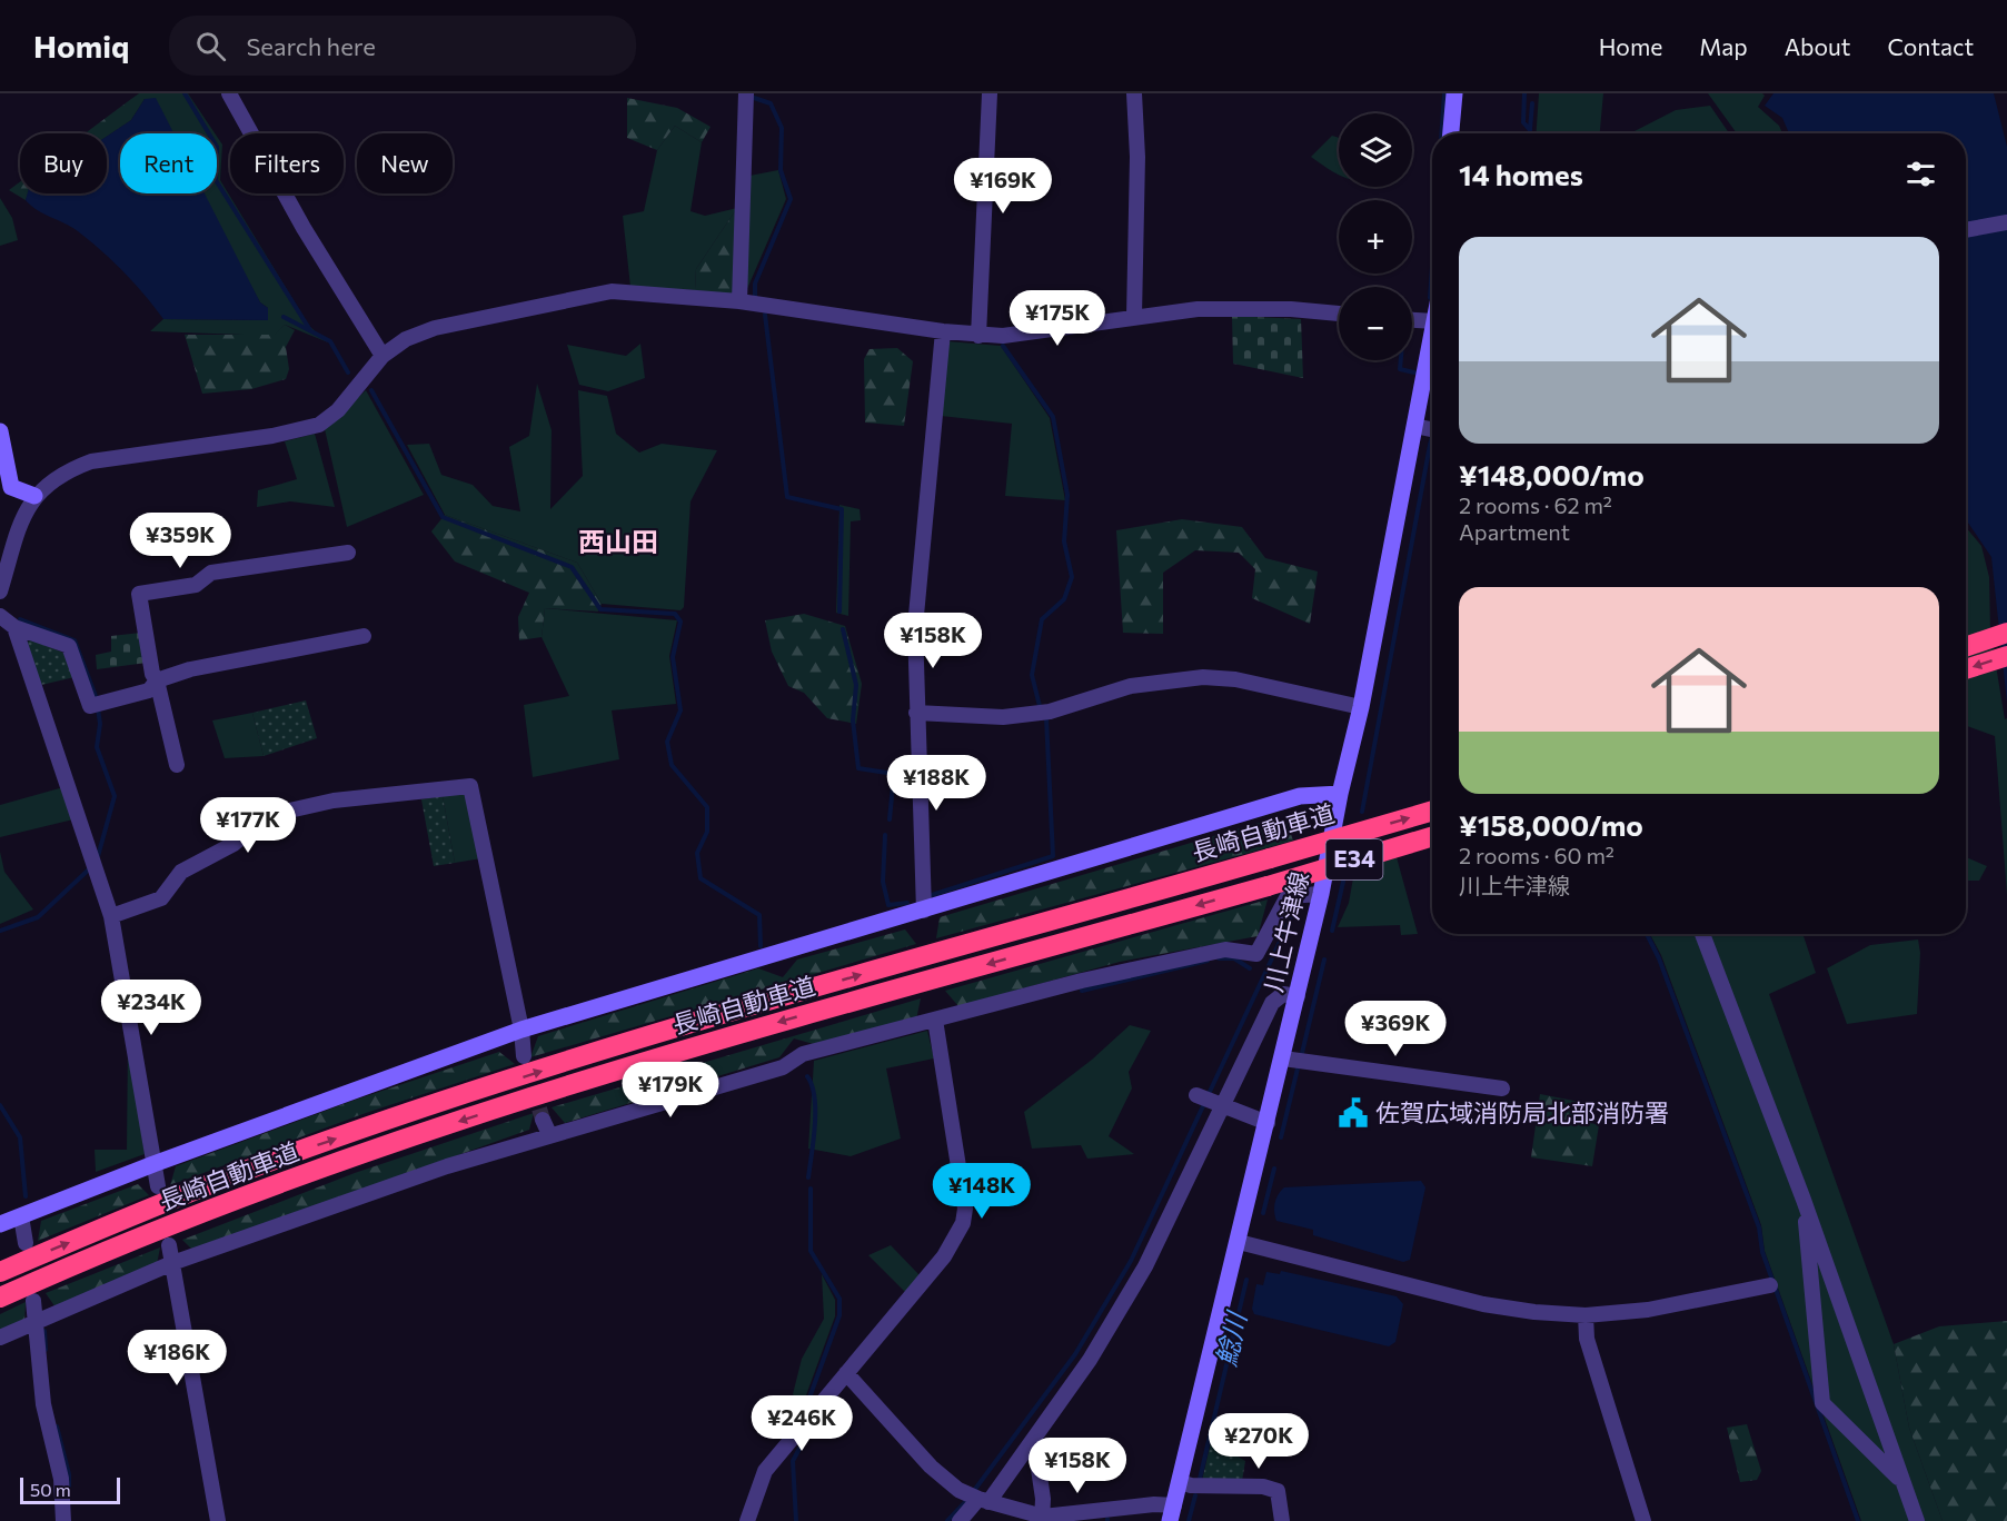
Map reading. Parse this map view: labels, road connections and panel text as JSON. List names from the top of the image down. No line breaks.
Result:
{"streets":{"highway":["長崎自動車道","E34"],"street":["川上牛津線"]},"districts":["西山田"],"water":["鯰川"],"places":{"public building":["佐賀広域消防局北部消防署"]},"scale_bar":"50 m","page":{"header":"Homiq","search":"Search here","nav":["Home","Map","About","Contact"],"map_buttons":["+","−"],"chip":["Buy","Rent","Filters","New"],"heading":"14 homes","price":["¥169K","¥175K","¥359K","¥158K","¥188K","¥177K","¥234K","¥369K","¥179K","¥148K","¥186K","¥246K","¥270K","¥158K"],"list":[{"name":"¥148,000/mo","note":"2 rooms · 62 m² · Apartment"},{"name":"¥158,000/mo","note":"2 rooms · 60 m² · 川上牛津線"}],"scale":"50 m"}}
